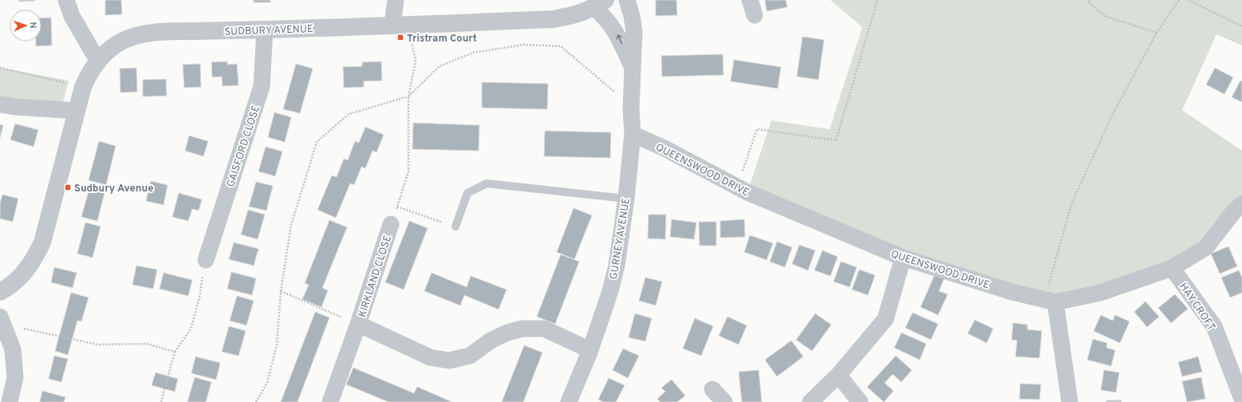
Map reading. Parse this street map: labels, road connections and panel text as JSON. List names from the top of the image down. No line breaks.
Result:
{"streets":{"street":["SUDBURY AVENUE","GAISFORD CLOSE","QUEENSWOOD DRIVE","GURNEY AVENUE","KIRKLAND CLOSE","HAY CROFT"]},"crossings":[["SUDBURY AVENUE","GAISFORD CLOSE"],["SUDBURY AVENUE","GURNEY AVENUE"],["QUEENSWOOD DRIVE","GURNEY AVENUE"],["QUEENSWOOD DRIVE","HAY CROFT"],["GURNEY AVENUE","KIRKLAND CLOSE"]],"places":{"transit":["Tristram Court","Sudbury Avenue"]},"north":"right"}
